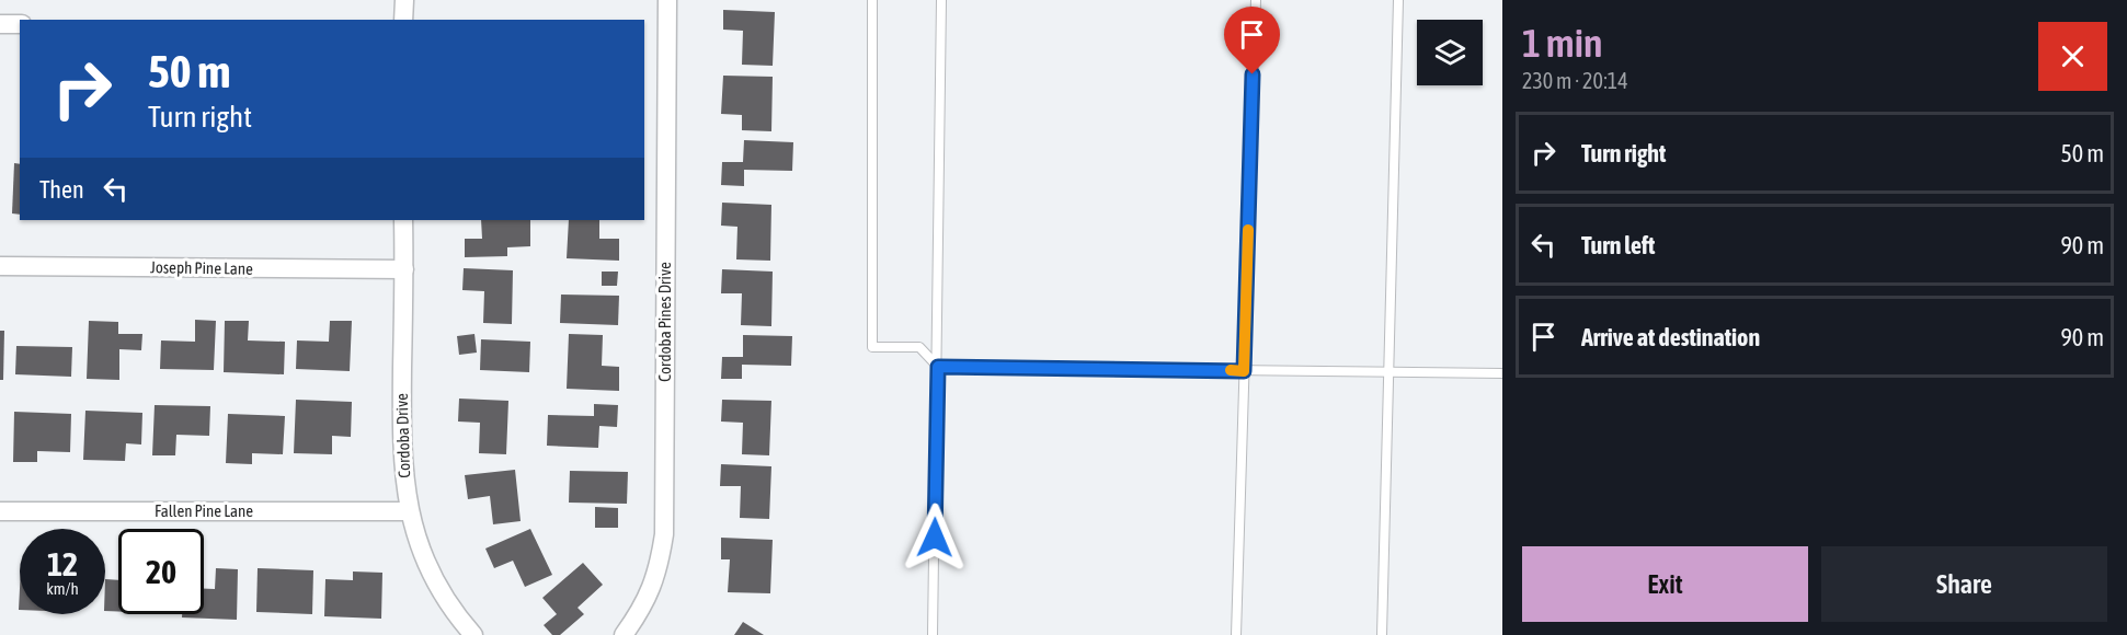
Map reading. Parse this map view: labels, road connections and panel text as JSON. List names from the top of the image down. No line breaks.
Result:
{"streets":{"street":["Joseph Pine Lane","Cordoba Pines Drive","Cordoba Drive","Fallen Pine Lane"]},"crossings":[["Joseph Pine Lane","Cordoba Drive"],["Cordoba Drive","Fallen Pine Lane"]],"page":{"heading":["1 min","230 m · 20:14"],"turn":["50 m","Turn right"],"list":[{"name":"Turn right","value":"50 m"},{"name":"Turn left","value":"90 m"},{"name":"Arrive at destination","value":"90 m"}],"then":"Then","speed":"12 km/h","limit":"20","buttons":["Exit","Share"]}}
